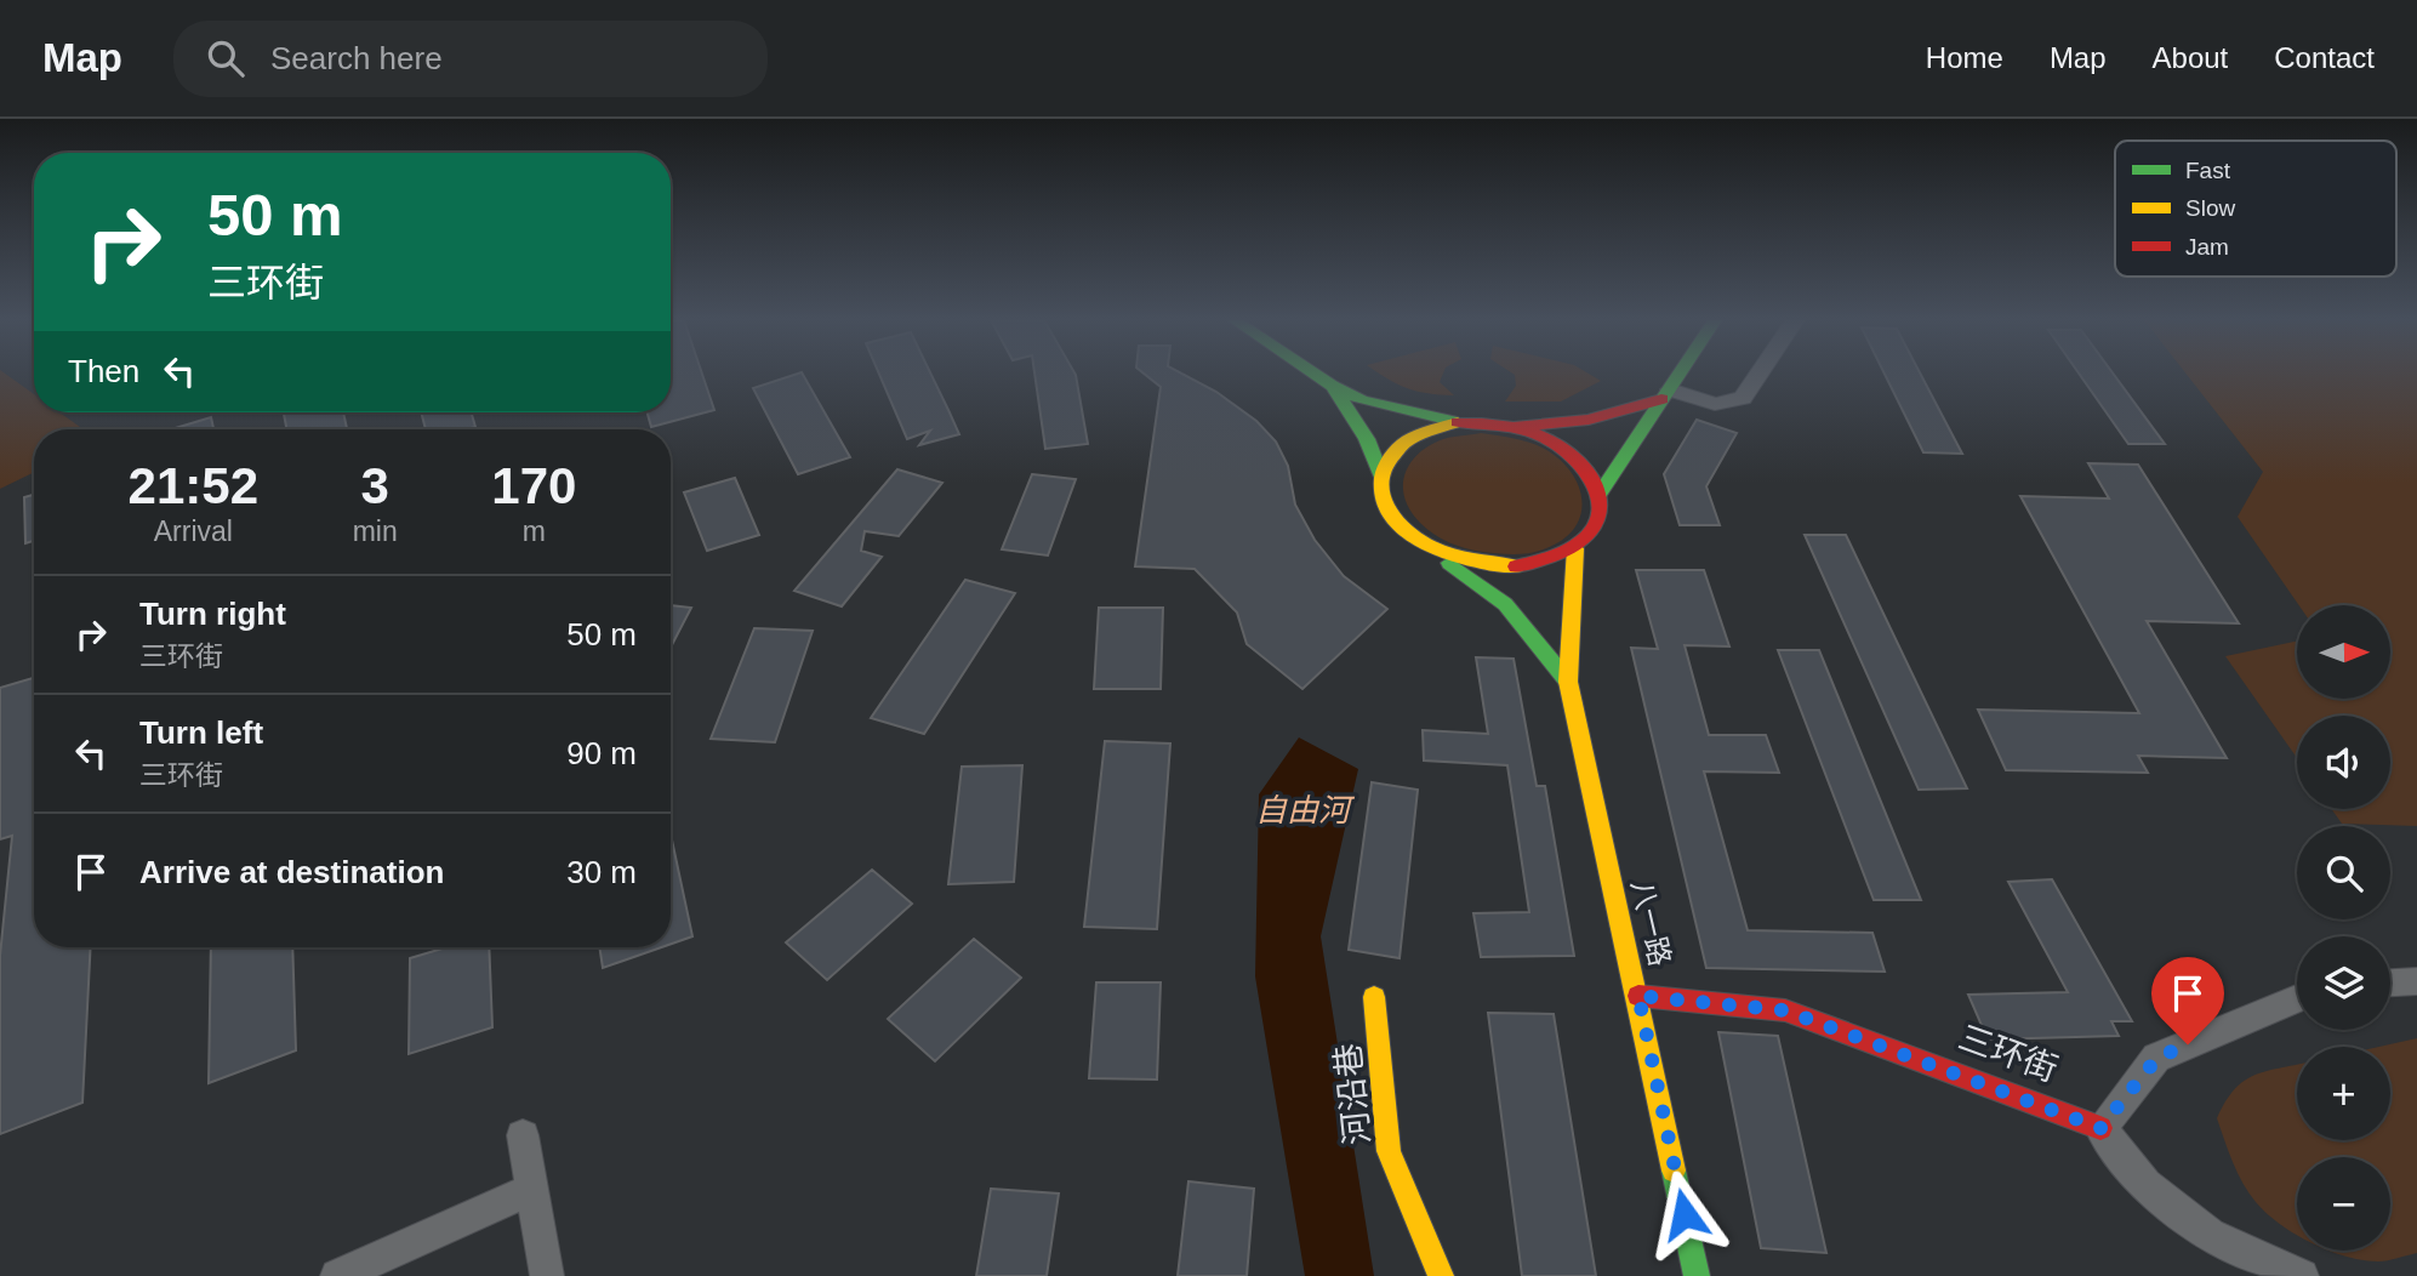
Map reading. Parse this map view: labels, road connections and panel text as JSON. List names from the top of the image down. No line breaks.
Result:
{"streets":{"main road":["八一路","三环街","河沿巷"]},"crossings":[["八一路","三环街"]],"water":["自由河"],"legend":["Fast","Slow","Jam"],"north":"right","page":{"header":"Map","search":"Search here","nav":["Home","Map","About","Contact"],"turn":["50 m","三环街"],"then":"Then","eta":["21:52","Arrival","3","min","170","m"],"list":[{"name":"Turn right","note":"三环街","value":"50 m"},{"name":"Turn left","note":"三环街","value":"90 m"},{"name":"Arrive at destination","value":"30 m"}],"map_buttons":["+","−"]}}
